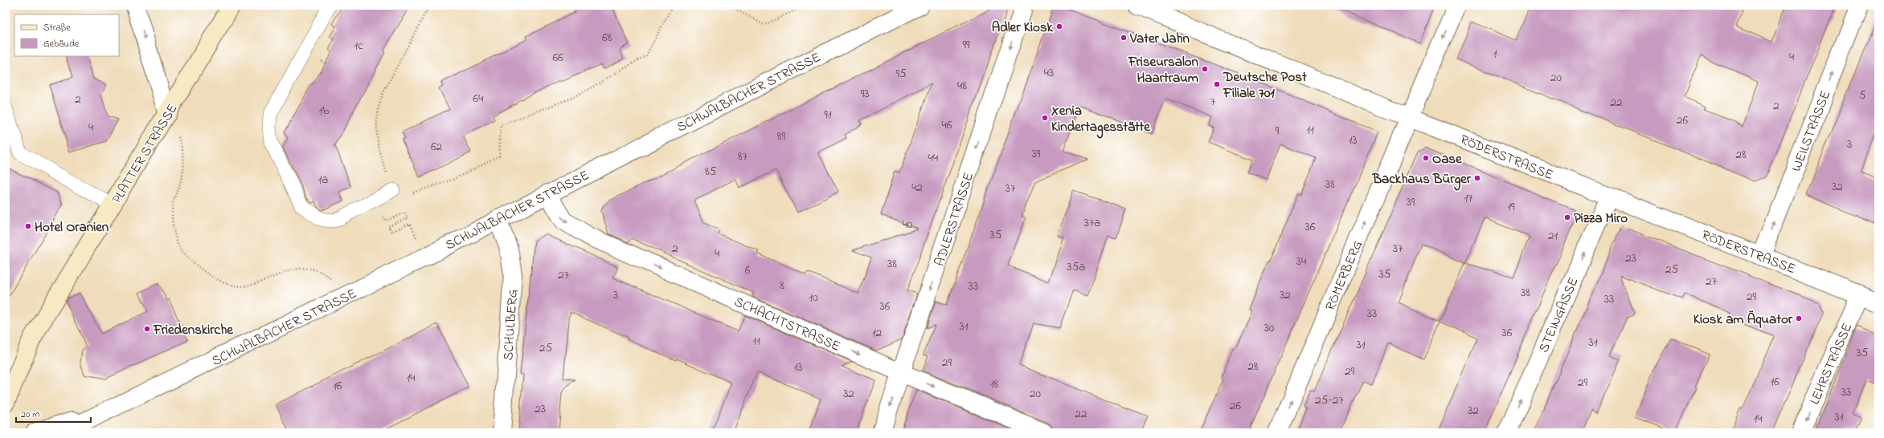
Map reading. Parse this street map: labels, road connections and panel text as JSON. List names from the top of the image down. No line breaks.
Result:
{"streets":{"main road":["PLATTER STRASSE"],"street":["SCHWALBACHER STRASSE","WEILSTRASSE","RÖDERSTRASSE","ADLERSTRASSE","RÖMERBERG","STEINGASSE","SCHACHTSTRASSE","SCHULBERG","LEHRSTRASSE"]},"crossings":[["SCHWALBACHER STRASSE","SCHACHTSTRASSE"],["SCHWALBACHER STRASSE","SCHULBERG"],["WEILSTRASSE","RÖDERSTRASSE"],["RÖDERSTRASSE","RÖMERBERG"],["RÖDERSTRASSE","STEINGASSE"],["RÖDERSTRASSE","LEHRSTRASSE"],["ADLERSTRASSE","SCHACHTSTRASSE"]],"one_way":["WEILSTRASSE","ADLERSTRASSE","STEINGASSE","SCHACHTSTRASSE","LEHRSTRASSE"],"places":["Adler Kiosk","Vater Jahn","Friseursalon Haartraum","Deutsche Post Filiale 701","Xenia Kindertagesstätte","Oase","Backhaus Bürger","Pizza Miro","Hotel Oranien","Kiosk am Äquator","Friedenskirche"],"house_numbers":["68","99","1c","1","4","66","43","95","20","48","93","5","64","2","7","22","2","1b","91","26","46","4","11","9","89","13","3","62","39","28","87","44","85","1a","38","32","42","37","17","39","19","37a","40","36","35","21","2","37","4","23","34","38","35a","25","6","35","27","27","8","33","38","3","32","29","10","33","36","33","31","30","12","36","11","31","31","25","35","29","28","13","29","14","16","29","18","16","33","32","20","25-27","26","23","32","22","31","14"],"legend":["Straße","Gebäude"],"scale_bar":"20 m"}
